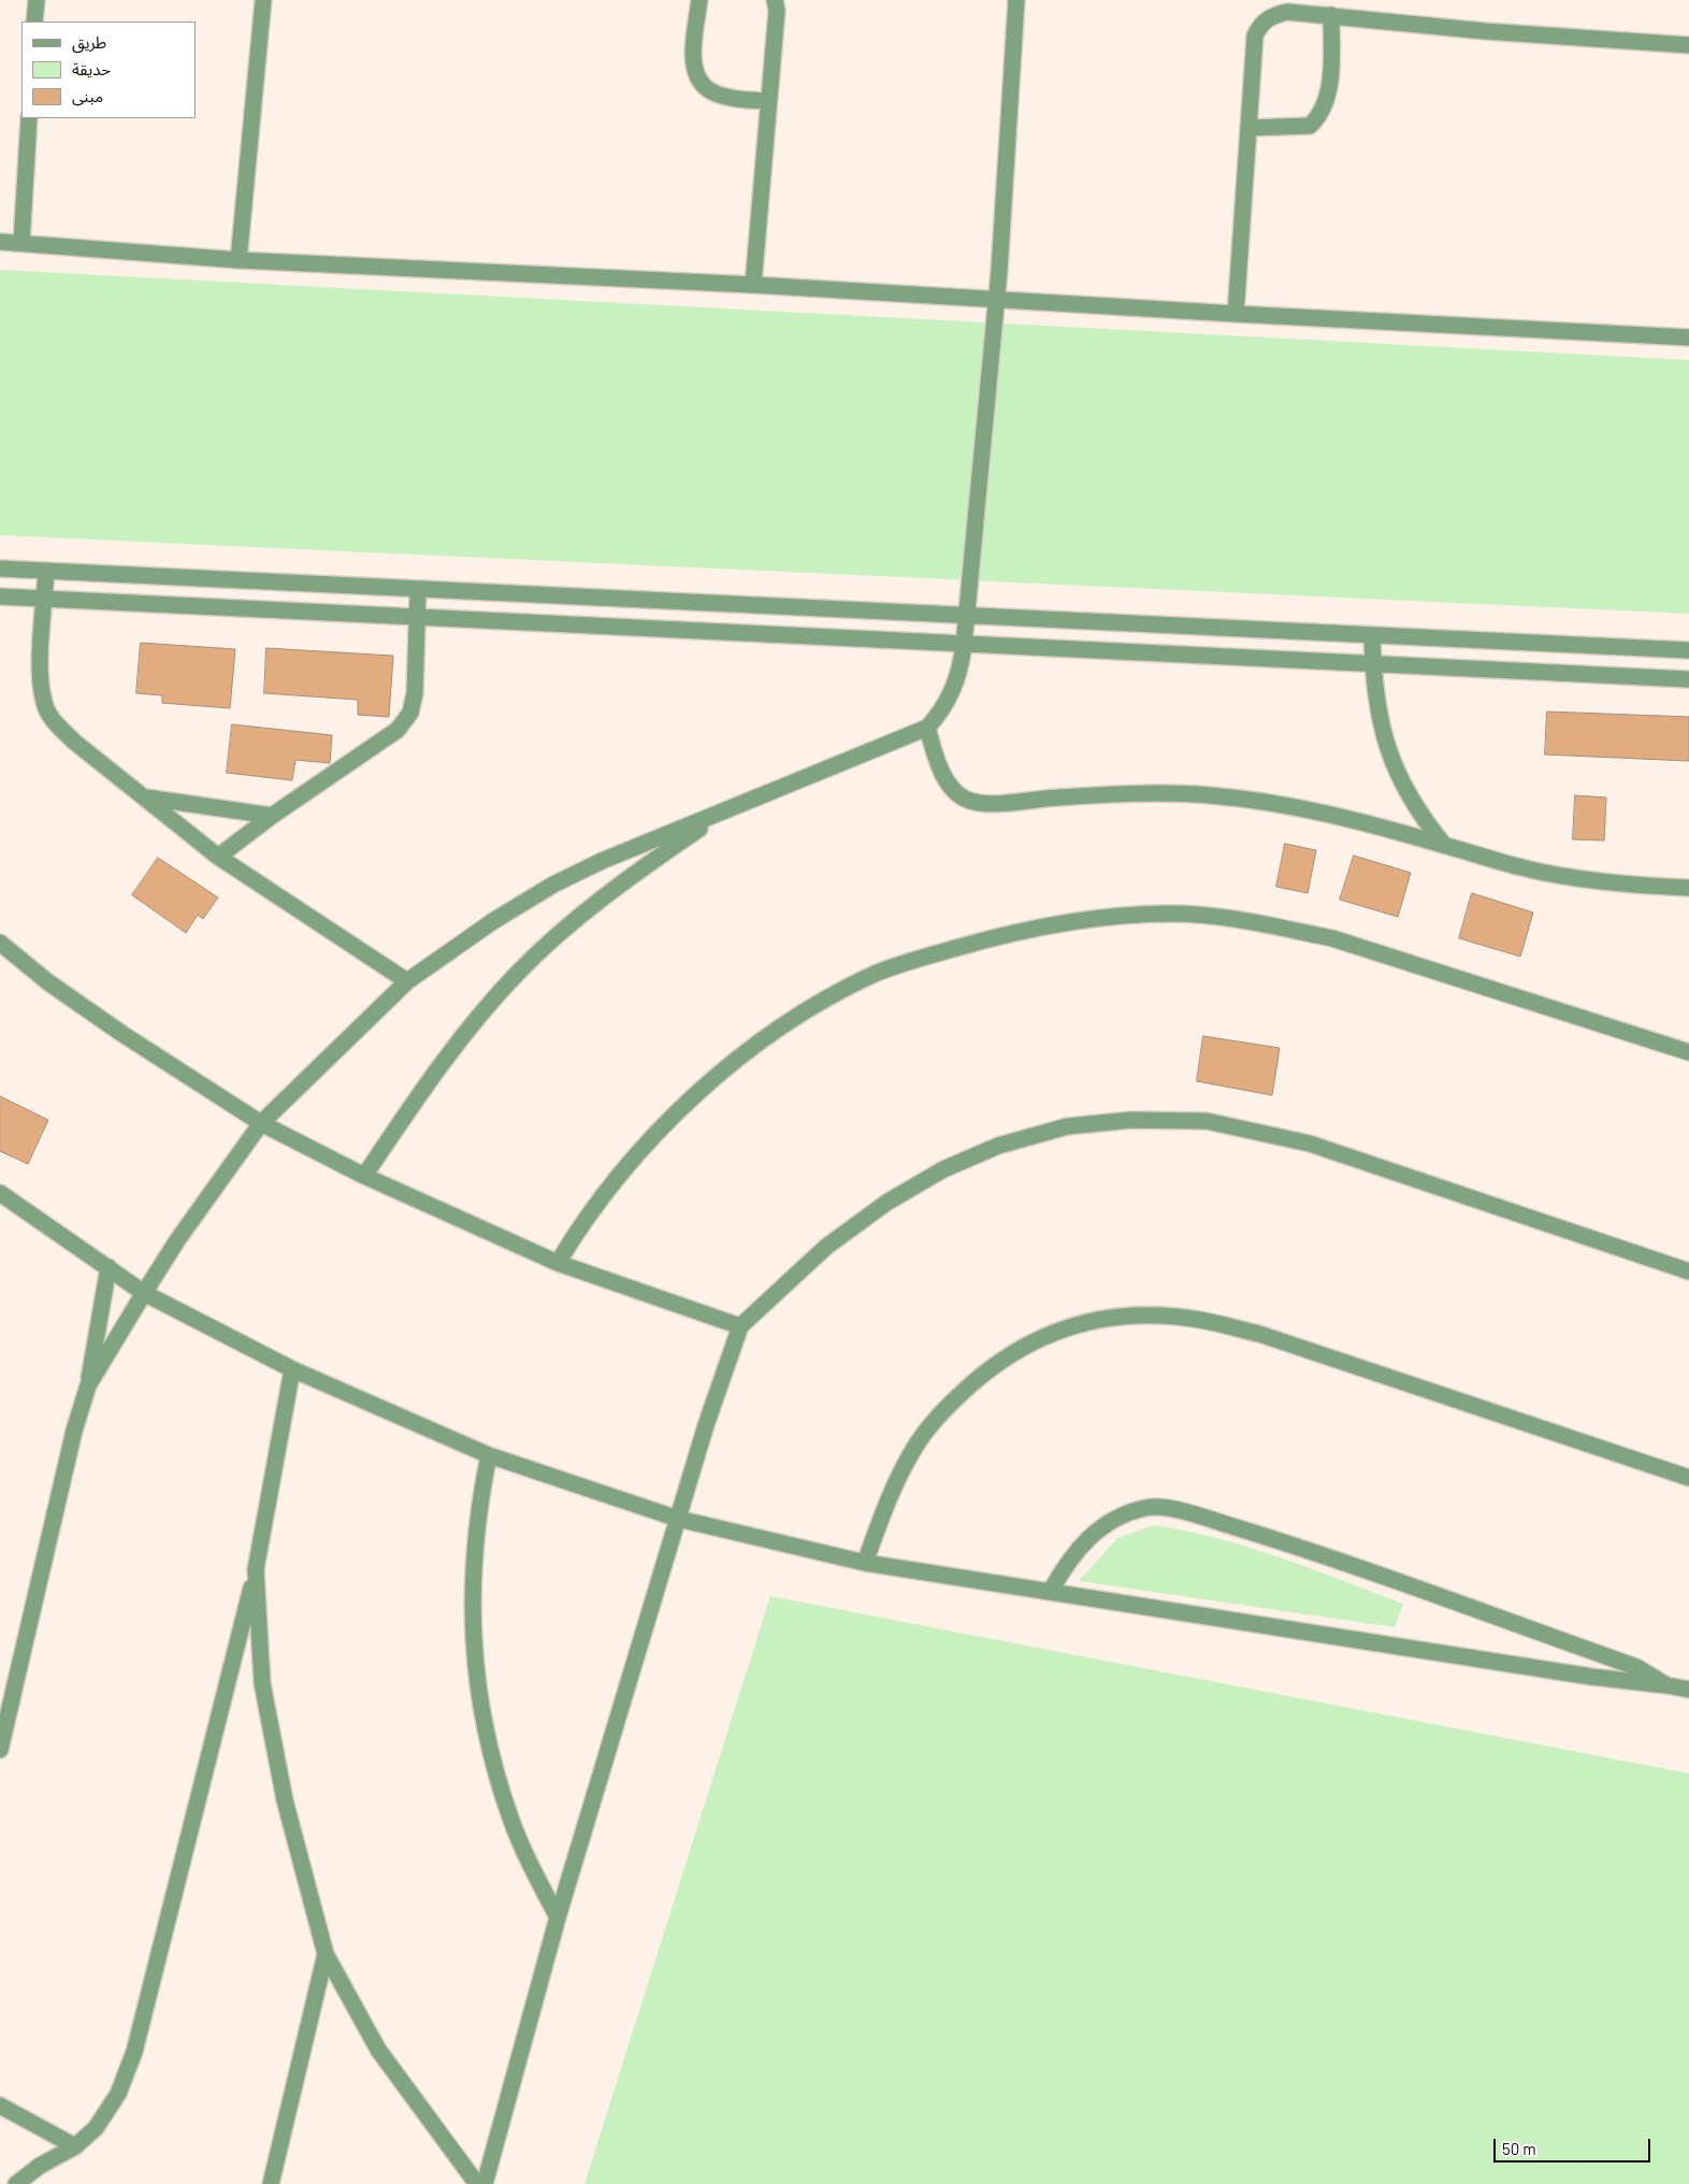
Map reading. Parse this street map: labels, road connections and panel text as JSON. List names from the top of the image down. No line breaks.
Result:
{"legend":["طريق","حديقة","مبنى"],"scale_bar":"50 m"}
